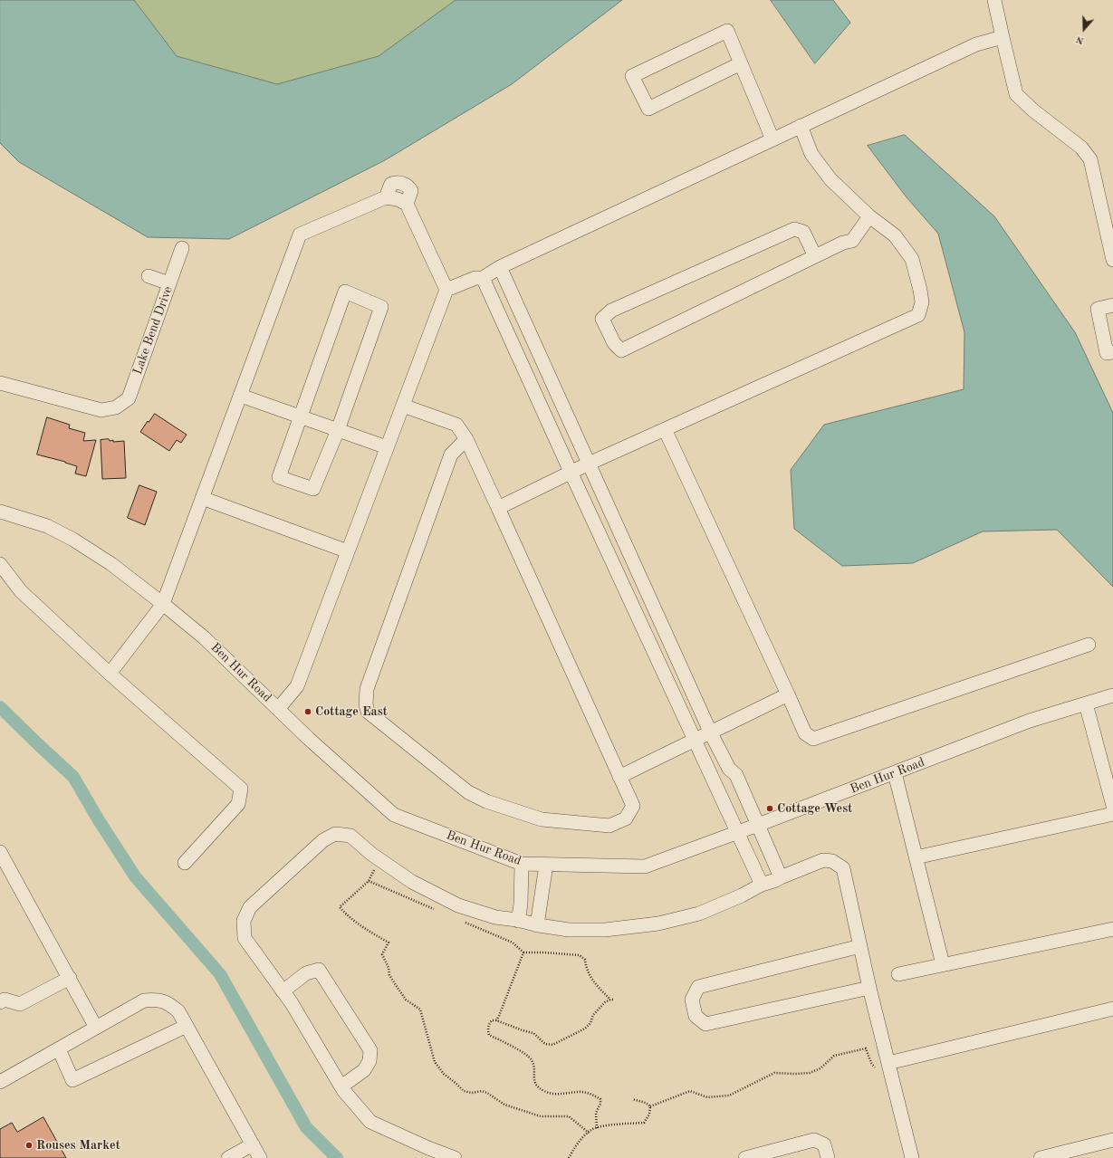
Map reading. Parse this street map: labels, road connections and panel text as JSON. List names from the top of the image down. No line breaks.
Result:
{"streets":{"street":["Lake Bend Drive","Ben Hur Road"]},"places":["Cottage East","Cottage West","Rouses Market"],"north":"bottom"}
